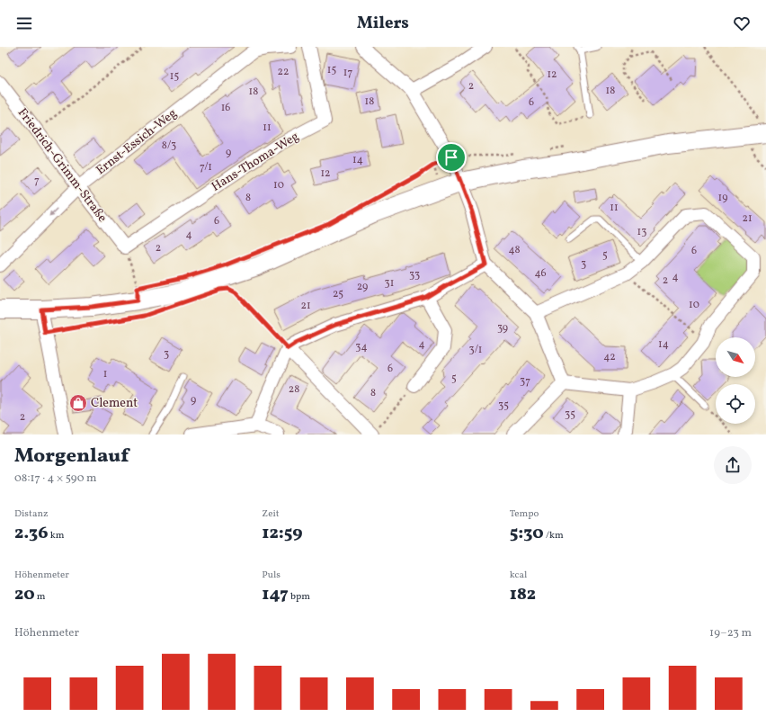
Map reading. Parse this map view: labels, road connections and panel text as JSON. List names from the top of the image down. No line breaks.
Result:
{"streets":{"street":["Ernst-Essich-Weg","Hans-Thoma-Weg","Friedrich-Grimm-Straße"]},"crossings":[["Ernst-Essich-Weg","Friedrich-Grimm-Straße"],["Hans-Thoma-Weg","Friedrich-Grimm-Straße"]],"places":{"shop":["Clement"]},"house_numbers":["15","22","17","12","15","2","18","18","18","6","16","11","8/3","9","14","7/1","12","7","10","8","19","11","21","6","13","4","2","48","6","5","3","46","33","4","2","31","29","25","10","21","39","4","14","34","3/1","3","42","6","1","5","37","28","8","9","35","35","2"],"north":"bottom right","page":{"header":"Milers","heading":["Morgenlauf","08:17 · 4 × 590 m"],"stats":[["Distanz","2.36 km"],["Zeit","12:59"],["Tempo","5:30 /km"],["Höhenmeter","20 m"],["Puls","147 bpm"],["kcal","182"]],"chart":["Höhenmeter","19–23 m"]}}
